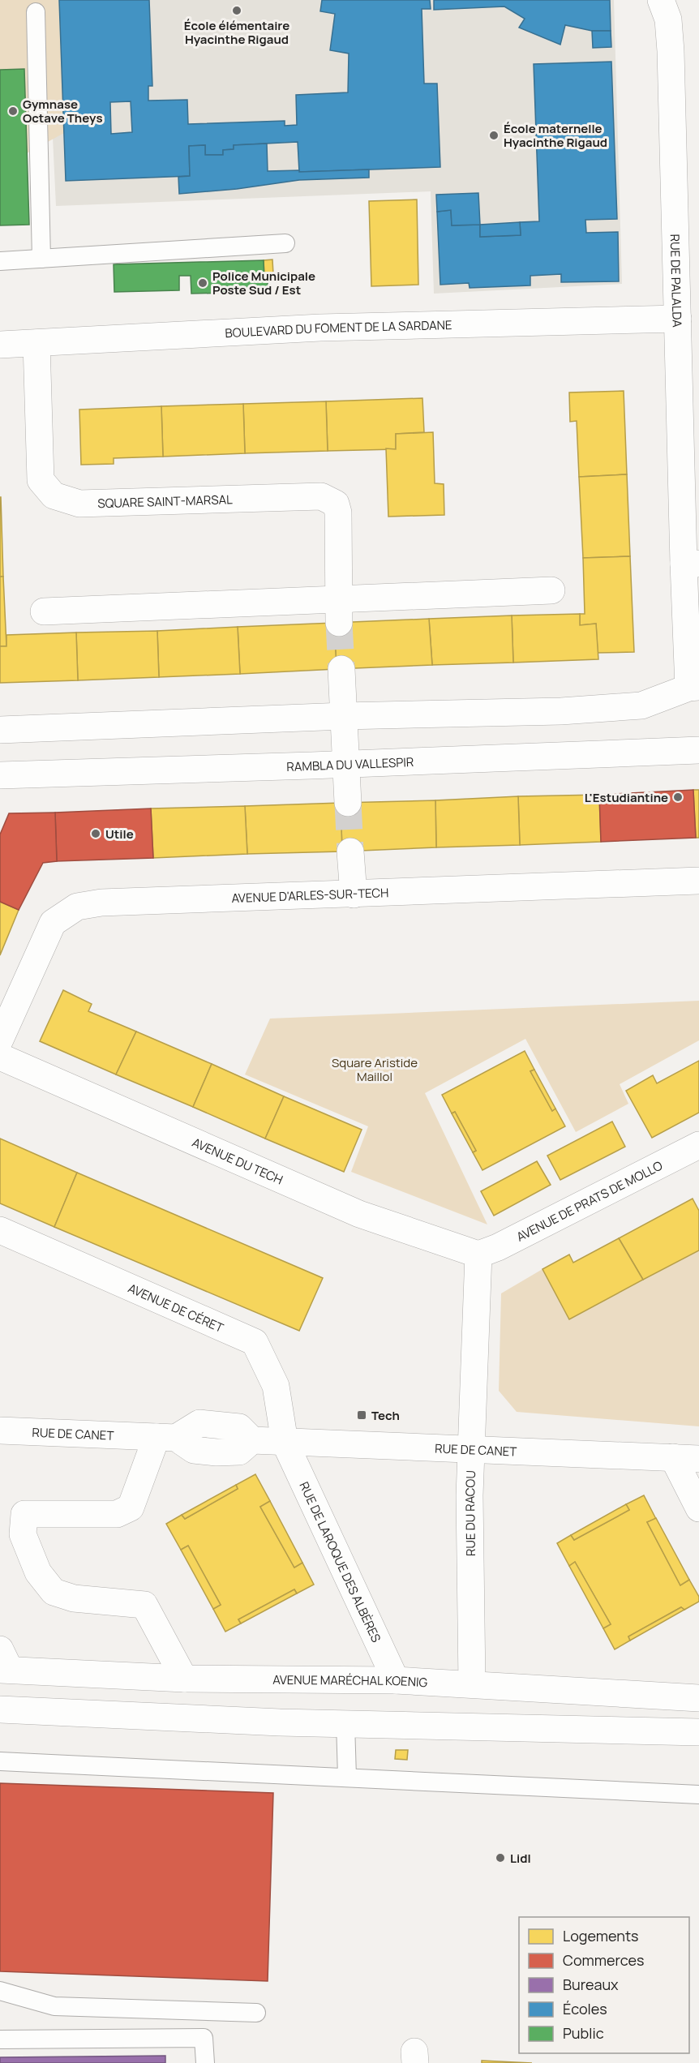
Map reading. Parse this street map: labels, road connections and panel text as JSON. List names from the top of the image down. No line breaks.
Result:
{"streets":{"street":["RUE DE PALALDA","BOULEVARD DU FOMENT DE LA SARDANE","SQUARE SAINT-MARSAL","RAMBLA DU VALLESPIR","AVENUE D'ARLES-SUR-TECH","AVENUE DU TECH","AVENUE DE PRATS DE MOLLO","AVENUE DE CÉRET","RUE DE CANET","RUE DU RACOU","RUE DE LAROQUE DES ALBÈRES","AVENUE MARÉCHAL KOENIG"]},"crossings":[["RUE DE PALALDA","BOULEVARD DU FOMENT DE LA SARDANE"],["BOULEVARD DU FOMENT DE LA SARDANE","SQUARE SAINT-MARSAL"],["AVENUE DU TECH","AVENUE DE PRATS DE MOLLO"],["AVENUE DU TECH","RUE DU RACOU"],["AVENUE DE PRATS DE MOLLO","RUE DU RACOU"],["AVENUE DE CÉRET","RUE DE CANET"],["AVENUE DE CÉRET","RUE DE LAROQUE DES ALBÈRES"],["RUE DE CANET","RUE DU RACOU"],["RUE DE CANET","RUE DE LAROQUE DES ALBÈRES"],["RUE DU RACOU","AVENUE MARÉCHAL KOENIG"],["RUE DE LAROQUE DES ALBÈRES","AVENUE MARÉCHAL KOENIG"]],"parks":["Square Aristide Maillol"],"places":{"other":["École élémentaire Hyacinthe Rigaud","Gymnase Octave Theys","École maternelle Hyacinthe Rigaud","Police Municipale Poste Sud / Est","L'Estudiantine","Utile","Lidl"],"transit":["Tech"]},"legend":["Logements","Commerces","Bureaux","Écoles","Public"]}
